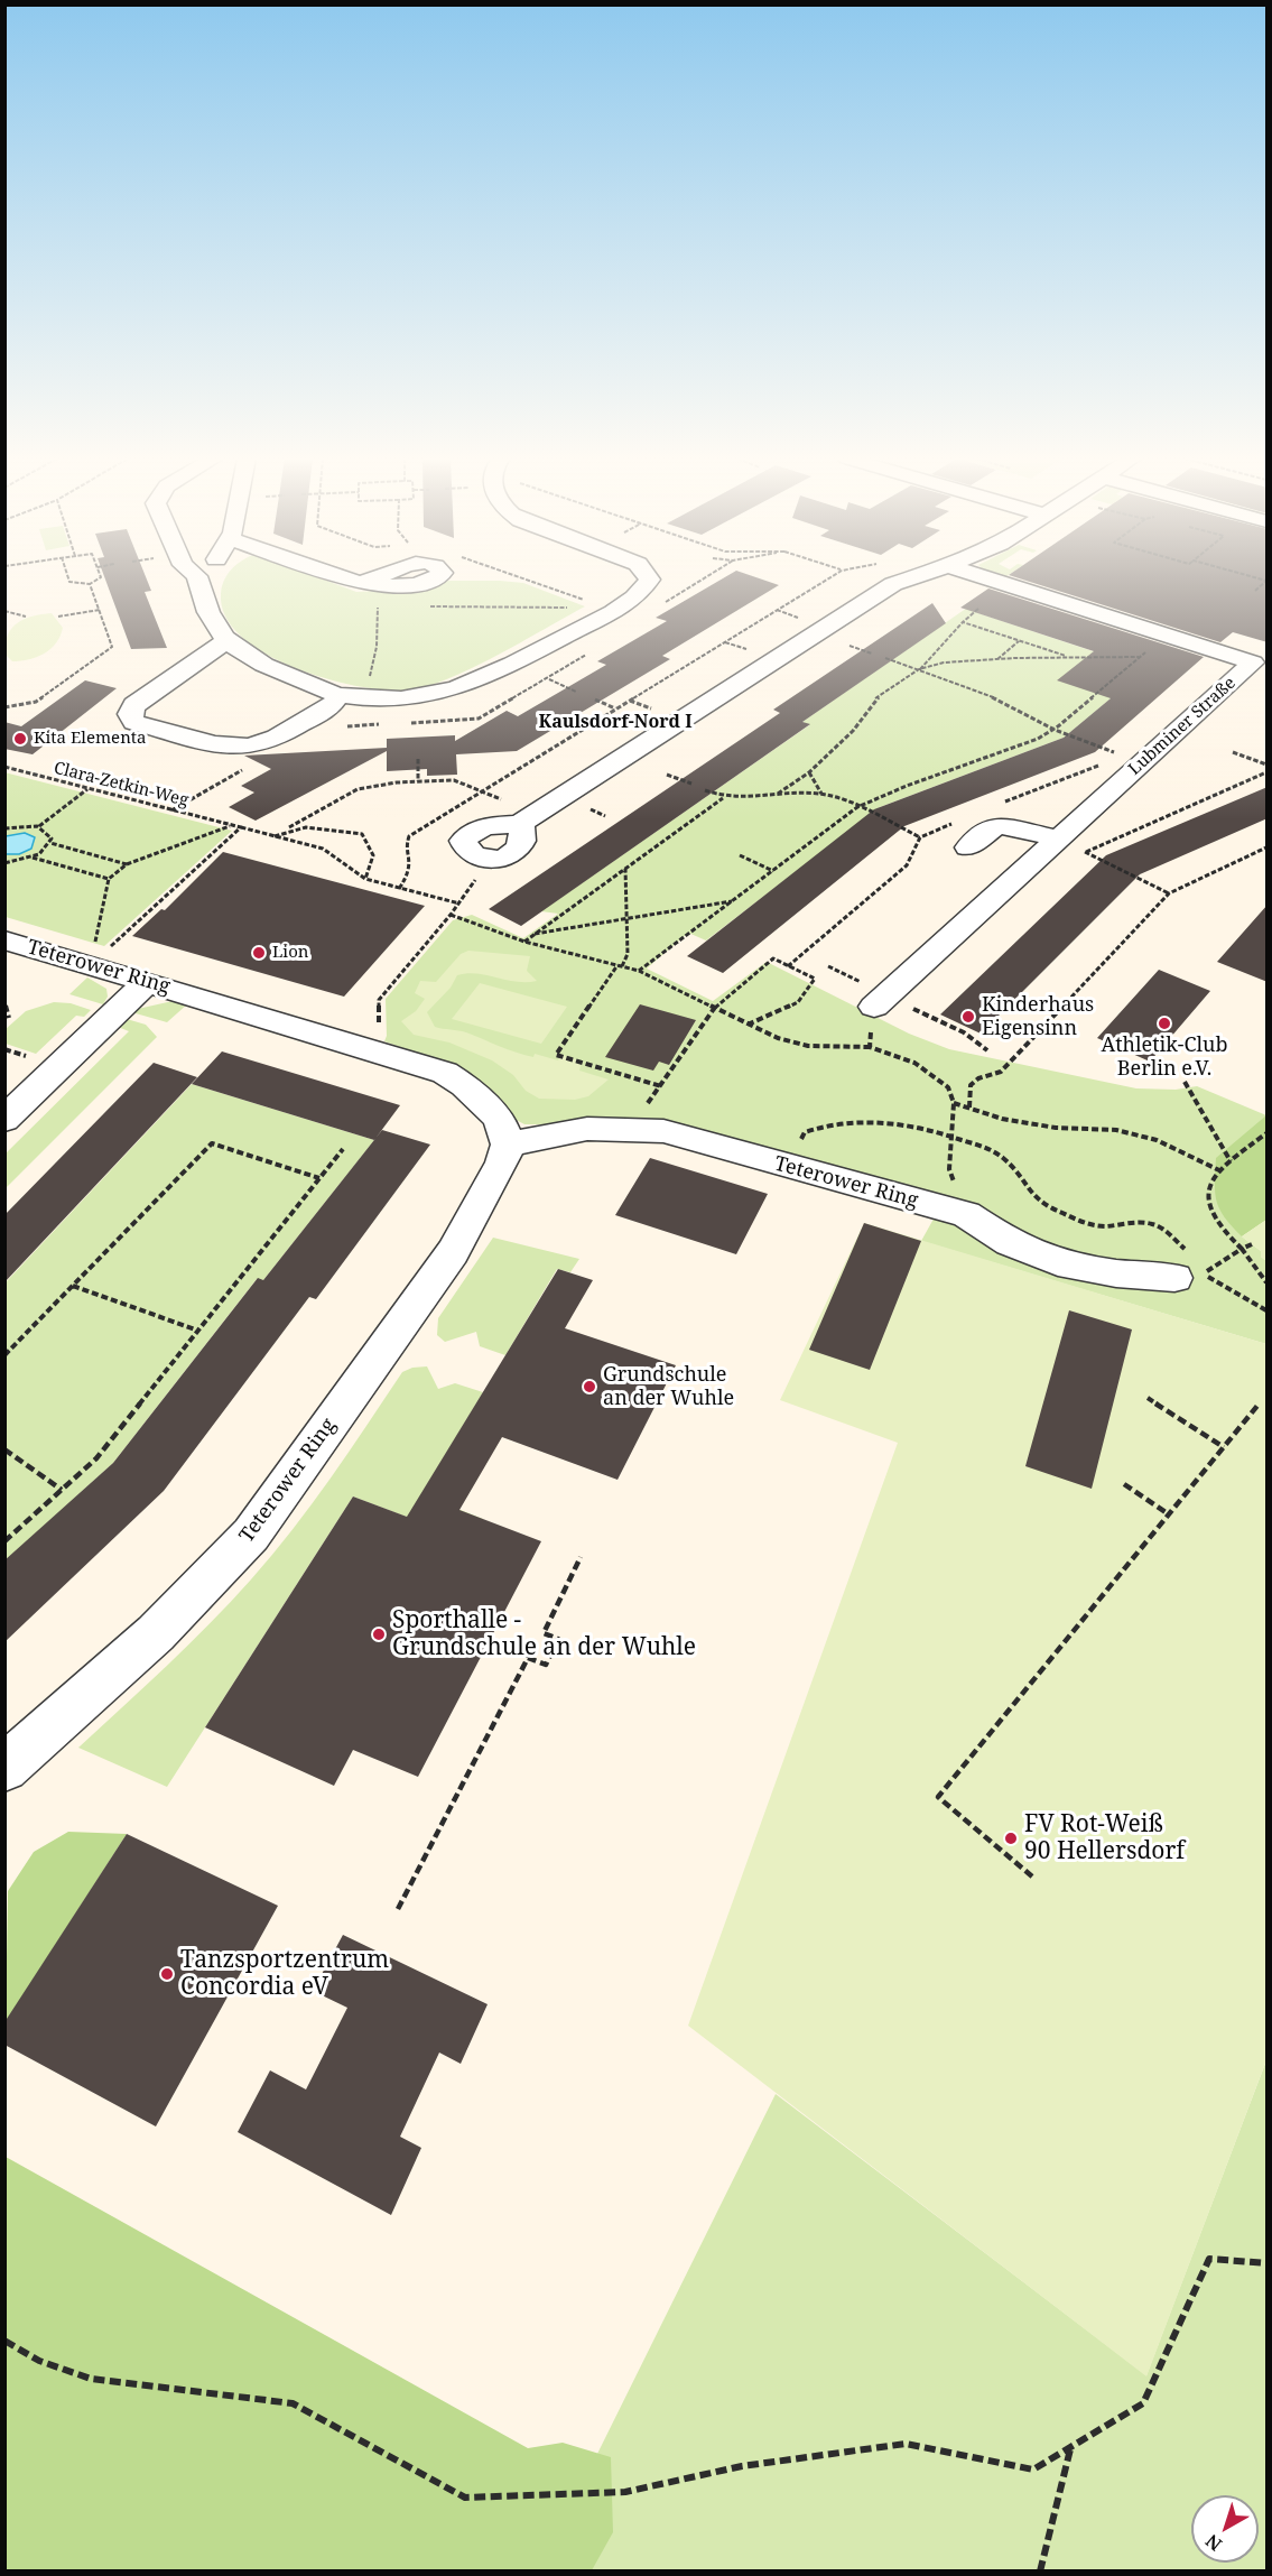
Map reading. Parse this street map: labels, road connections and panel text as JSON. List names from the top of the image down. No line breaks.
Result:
{"streets":{"street":["Lubminer Straße","Teterower Ring"],"path":["Clara-Zetkin-Weg"]},"districts":["Kaulsdorf-Nord I"],"places":["Kita Elementa","Lion","Kinderhaus Eigensinn","Athletik-Club Berlin e.V.","Grundschule an der Wuhle","Sporthalle - Grundschule an der Wuhle","FV Rot-Weiß 90 Hellersdorf","Tanzsportzentrum Concordia eV"],"north":"bottom left"}
